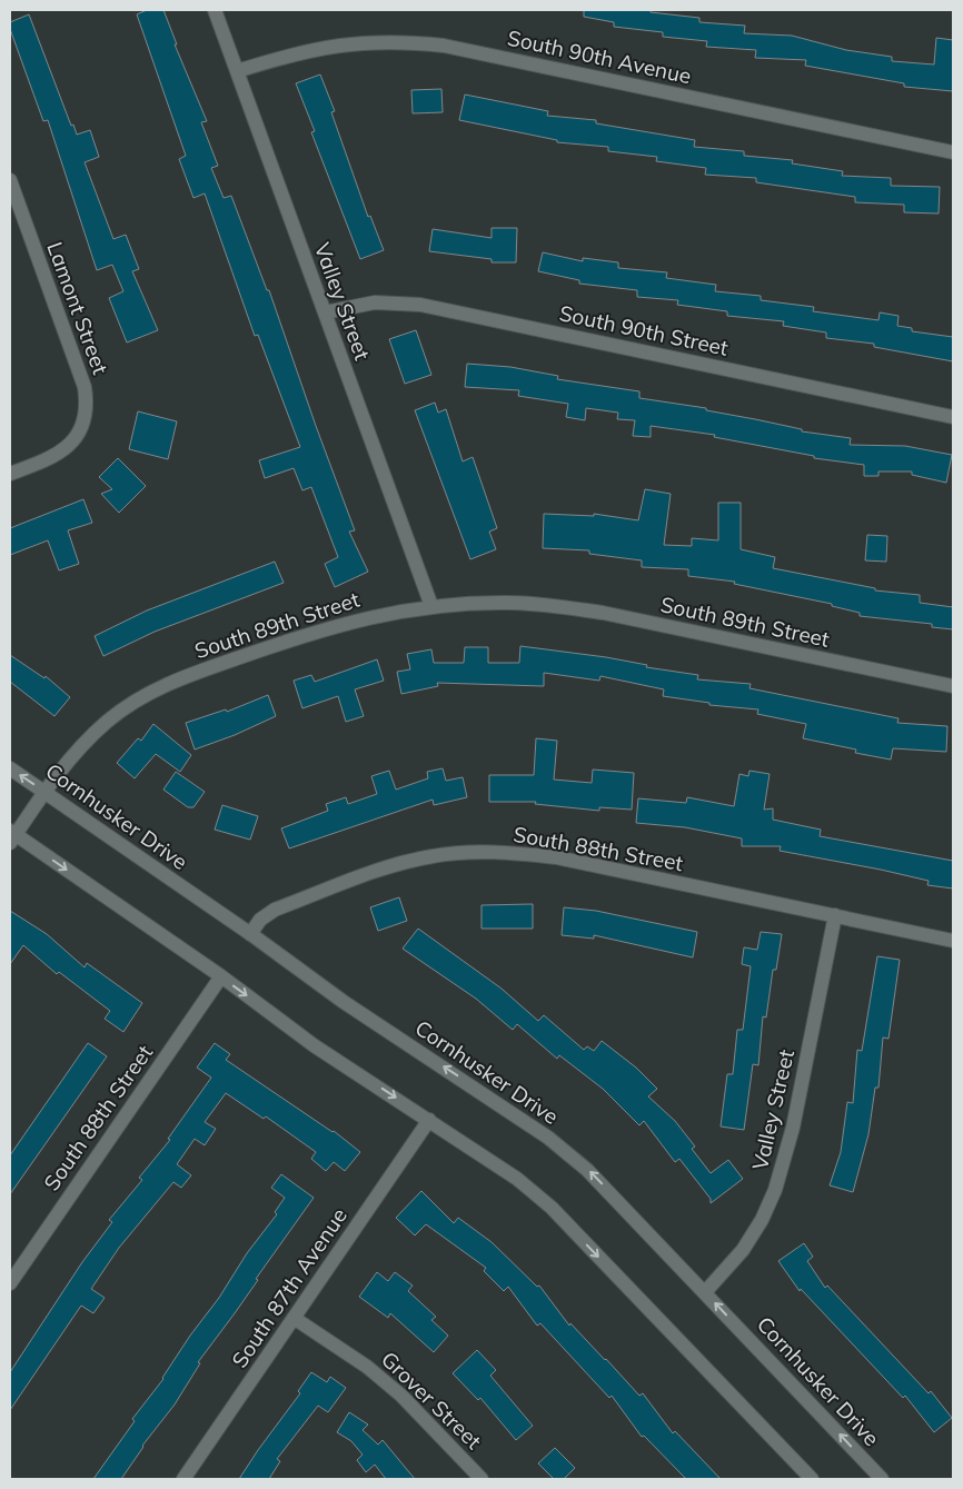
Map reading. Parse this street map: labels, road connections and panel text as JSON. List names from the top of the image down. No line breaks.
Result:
{"streets":{"street":["South 90th Avenue","Valley Street","Lamont Street","South 90th Street","South 89th Street","Cornhusker Drive","South 88th Street","South 87th Avenue","Grover Street"]},"crossings":[["South 90th Avenue","Valley Street"],["Valley Street","South 90th Street"],["Valley Street","South 89th Street"],["Valley Street","Cornhusker Drive"],["Valley Street","South 88th Street"],["South 89th Street","Cornhusker Drive"],["Cornhusker Drive","South 88th Street"],["South 87th Avenue","Grover Street"]]}
